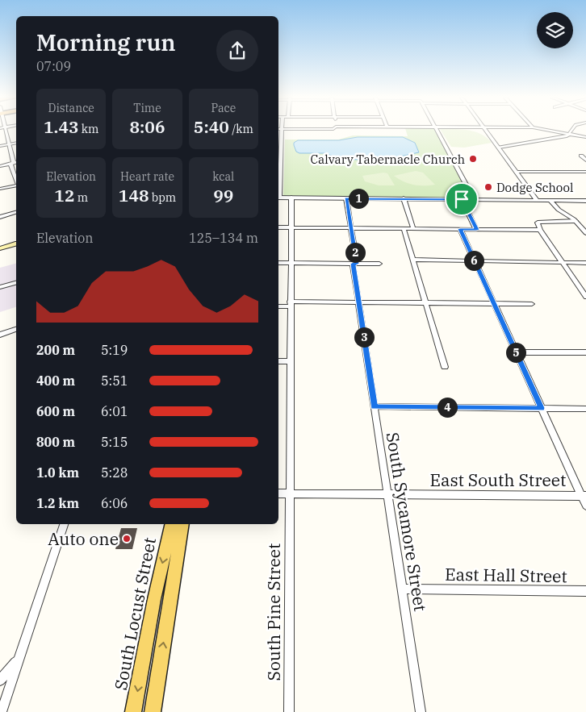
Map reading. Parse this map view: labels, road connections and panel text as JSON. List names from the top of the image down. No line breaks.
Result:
{"streets":{"main road":["South Locust Street"],"street":["East South Street","South Sycamore Street","East Hall Street","South Pine Street"]},"crossings":[["East South Street","South Sycamore Street"],["East South Street","South Pine Street"],["South Sycamore Street","East Hall Street"]],"places":["Calvary Tabernacle Church","Dodge School","Auto one"],"page":{"heading":["Morning run","07:09"],"stats":[["Distance","1.43 km"],["Time","8:06"],["Pace","5:40 /km"],["Elevation","12 m"],["Heart rate","148 bpm"],["kcal","99"]],"pins":["1","2","6","3","5","4"],"chart":["Elevation","125–134 m"],"list":[{"name":"200 m","note":"5:19"},{"name":"400 m","note":"5:51"},{"name":"600 m","note":"6:01"},{"name":"800 m","note":"5:15"},{"name":"1.0 km","note":"5:28"},{"name":"1.2 km","note":"6:06"}]}}
